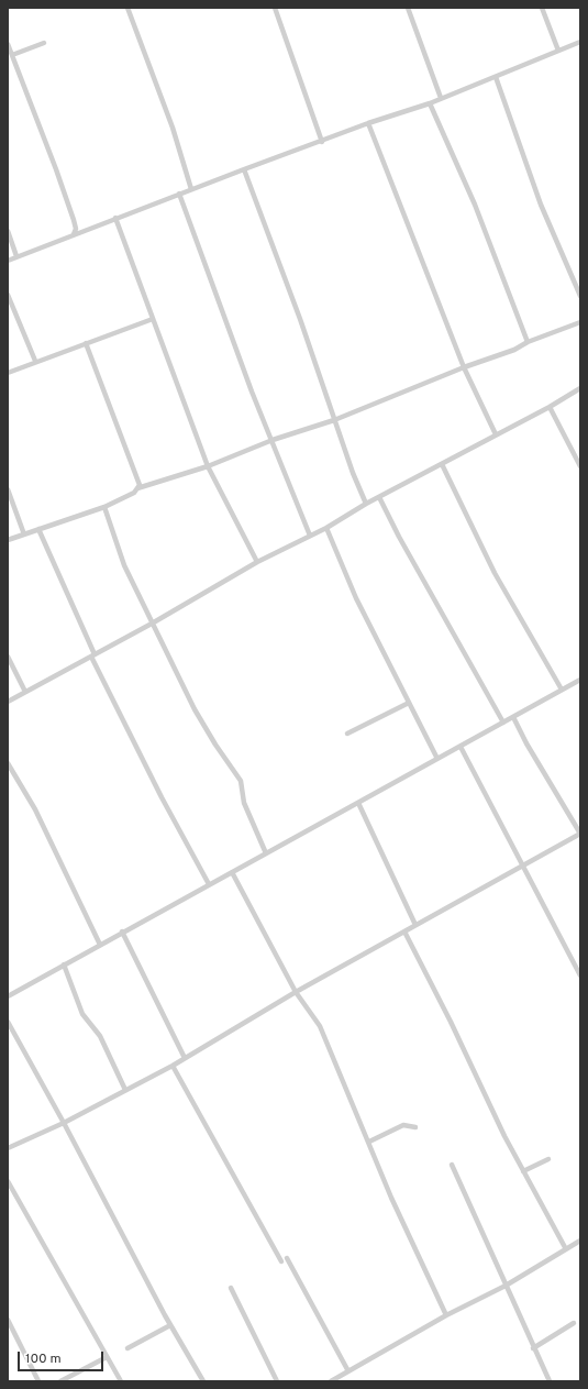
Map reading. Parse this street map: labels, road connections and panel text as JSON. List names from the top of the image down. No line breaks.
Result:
{"scale_bar":"100 m"}
